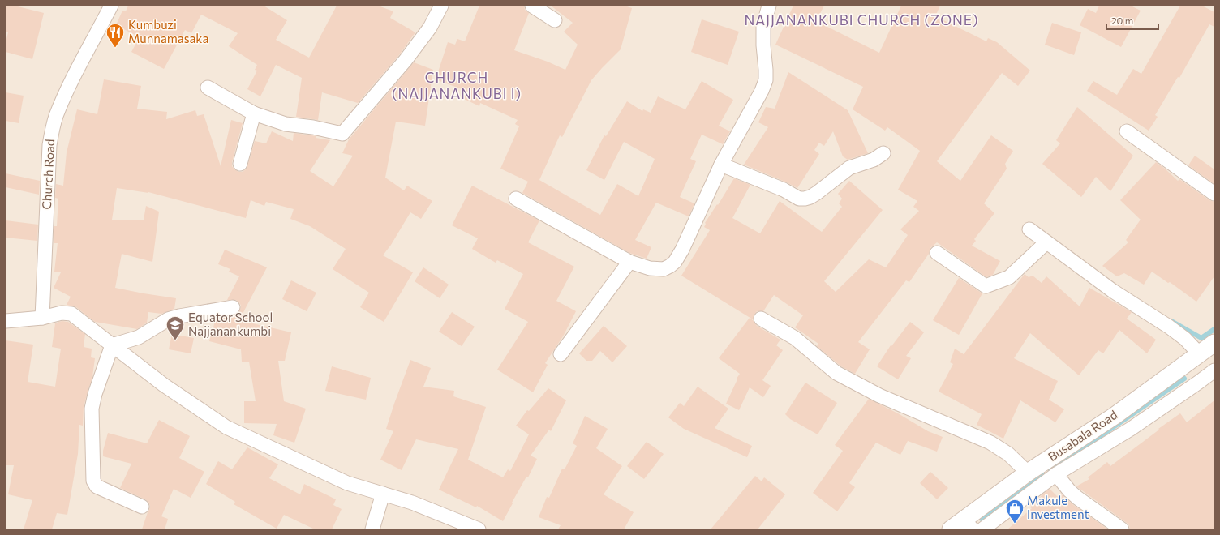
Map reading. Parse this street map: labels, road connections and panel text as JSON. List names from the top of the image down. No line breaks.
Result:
{"streets":{"street":["Church Road","Busabala Road"]},"districts":["NAJJANANKUBI CHURCH (ZONE)","CHURCH (NAJJANANKUBI I)"],"places":{"restaurant":["Kumbuzi Munnamasaka"],"school or university":["Equator School Najjanankumbi"],"shop":["Makule Investment"]},"scale_bar":"20 m"}
